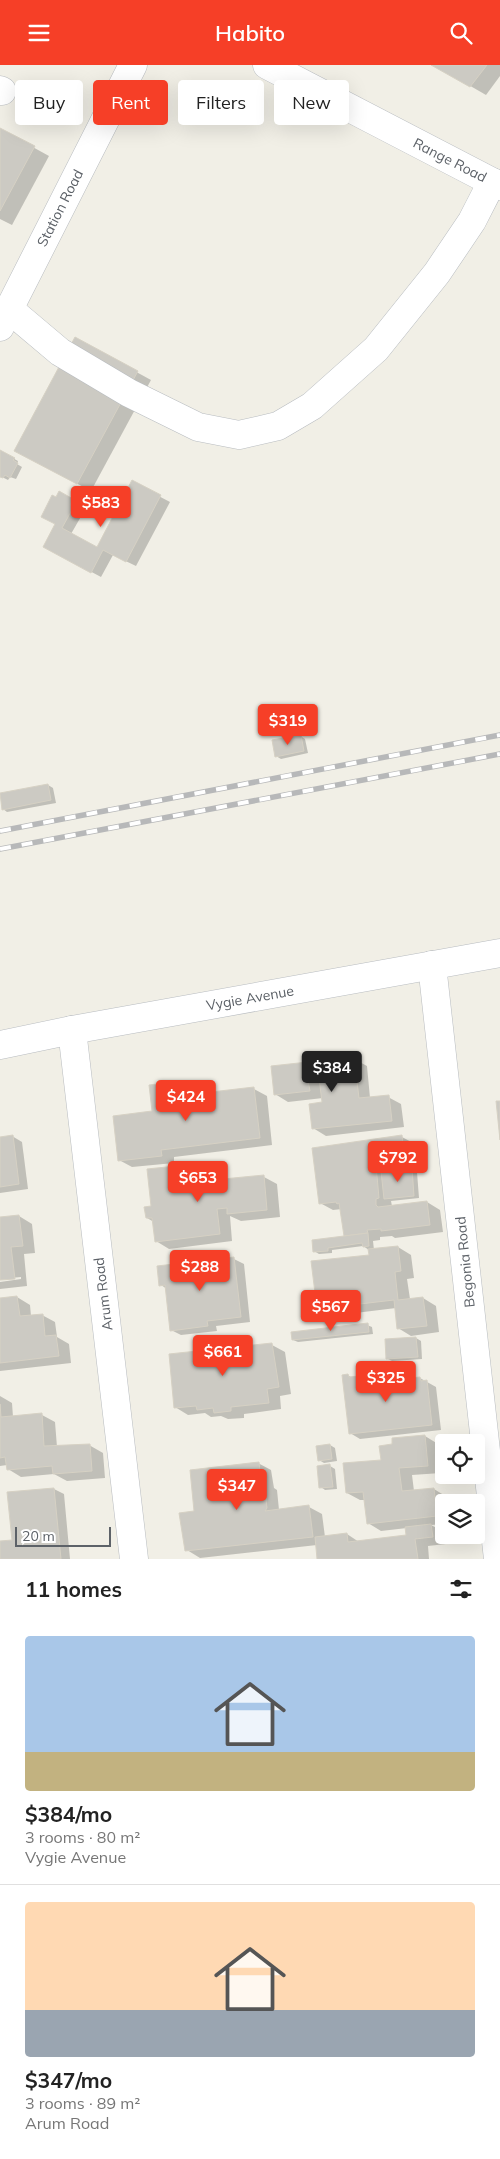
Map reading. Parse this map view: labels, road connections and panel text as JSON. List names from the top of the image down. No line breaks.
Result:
{"streets":{"street":["Range Road","Station Road","Vygie Avenue","Begonia Road","Arum Road"]},"crossings":[["Vygie Avenue","Begonia Road"],["Vygie Avenue","Arum Road"]],"scale_bar":"20 m","page":{"header":"Habito","chip":["Buy","Rent","Filters","New"],"price":["$583","$319","$384","$424","$792","$653","$288","$567","$661","$325","$347"],"scale":"20 m","heading":"11 homes","list":[{"name":"$384/mo","note":"3 rooms · 80 m² · Vygie Avenue"},{"name":"$347/mo","note":"3 rooms · 89 m² · Arum Road"}]}}
